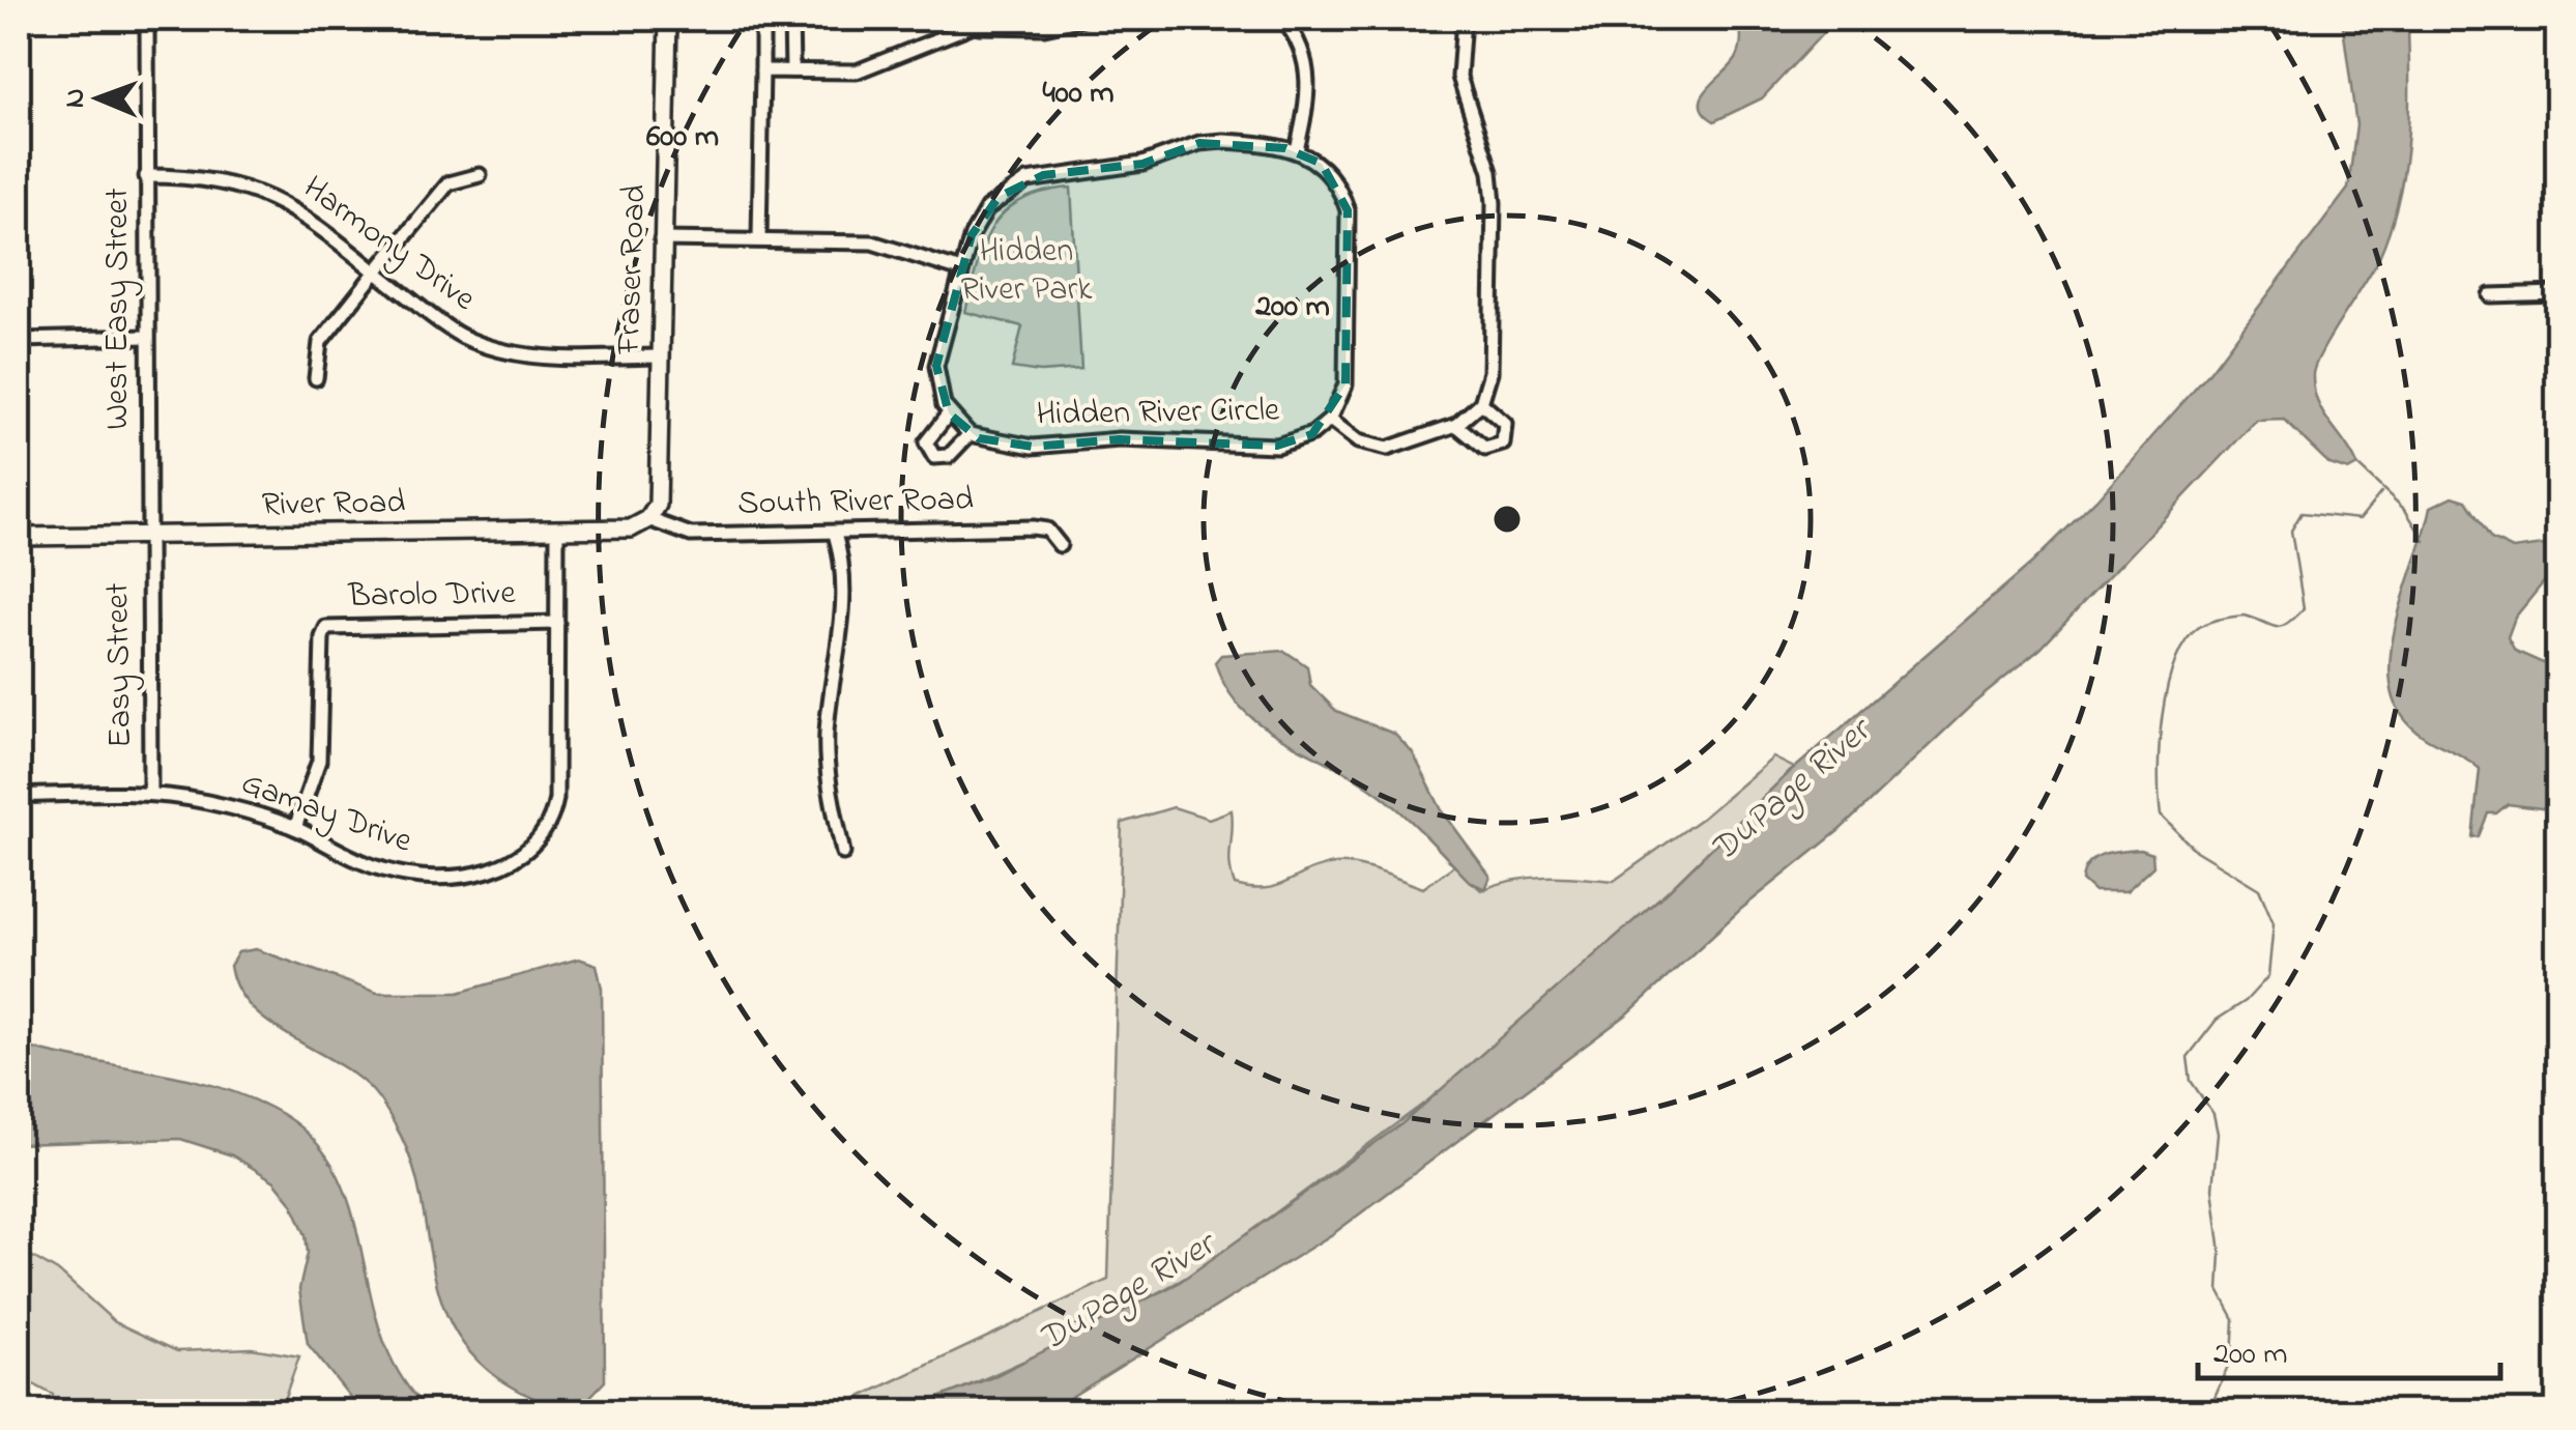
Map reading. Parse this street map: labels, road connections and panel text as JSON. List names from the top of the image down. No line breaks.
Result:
{"streets":{"street":["Harmony Drive","Fraser Road","West Easy Street","Hidden River Circle","South River Road","River Road","Barolo Drive","Easy Street","Gamay Drive"]},"crossings":[["Harmony Drive","Fraser Road"],["Harmony Drive","West Easy Street"],["Fraser Road","South River Road"],["Fraser Road","River Road"],["West Easy Street","River Road"],["West Easy Street","Easy Street"],["South River Road","River Road"],["River Road","Easy Street"],["River Road","Gamay Drive"],["Barolo Drive","Gamay Drive"],["Easy Street","Gamay Drive"]],"water":["DuPage River"],"parks":["Hidden River Park"],"scale_bar":"200 m","north":"left","rings":["400 m","600 m","200 m"]}
